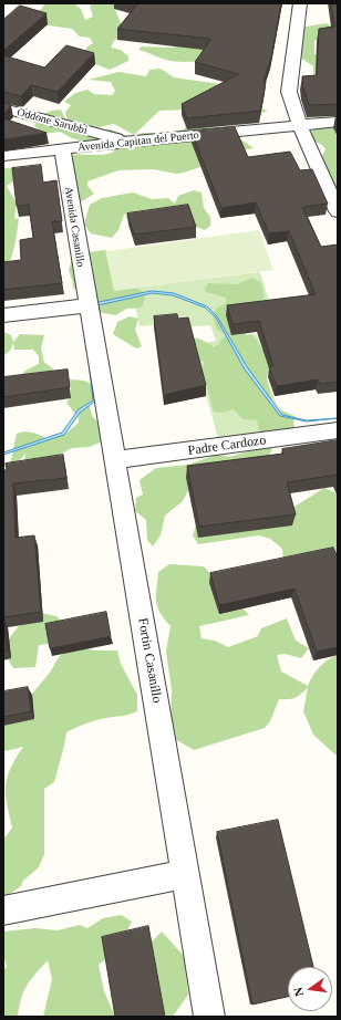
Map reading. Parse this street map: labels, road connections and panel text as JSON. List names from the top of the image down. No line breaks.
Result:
{"streets":{"street":["Oddone Sarubbi","Avenida Capitan del Puerto","Avenida Casanillo","Padre Cardozo","Fortin Casanillo"]},"crossings":[["Oddone Sarubbi","Avenida Capitan del Puerto"],["Avenida Capitan del Puerto","Avenida Casanillo"],["Avenida Casanillo","Fortin Casanillo"],["Padre Cardozo","Fortin Casanillo"]],"north":"left"}
